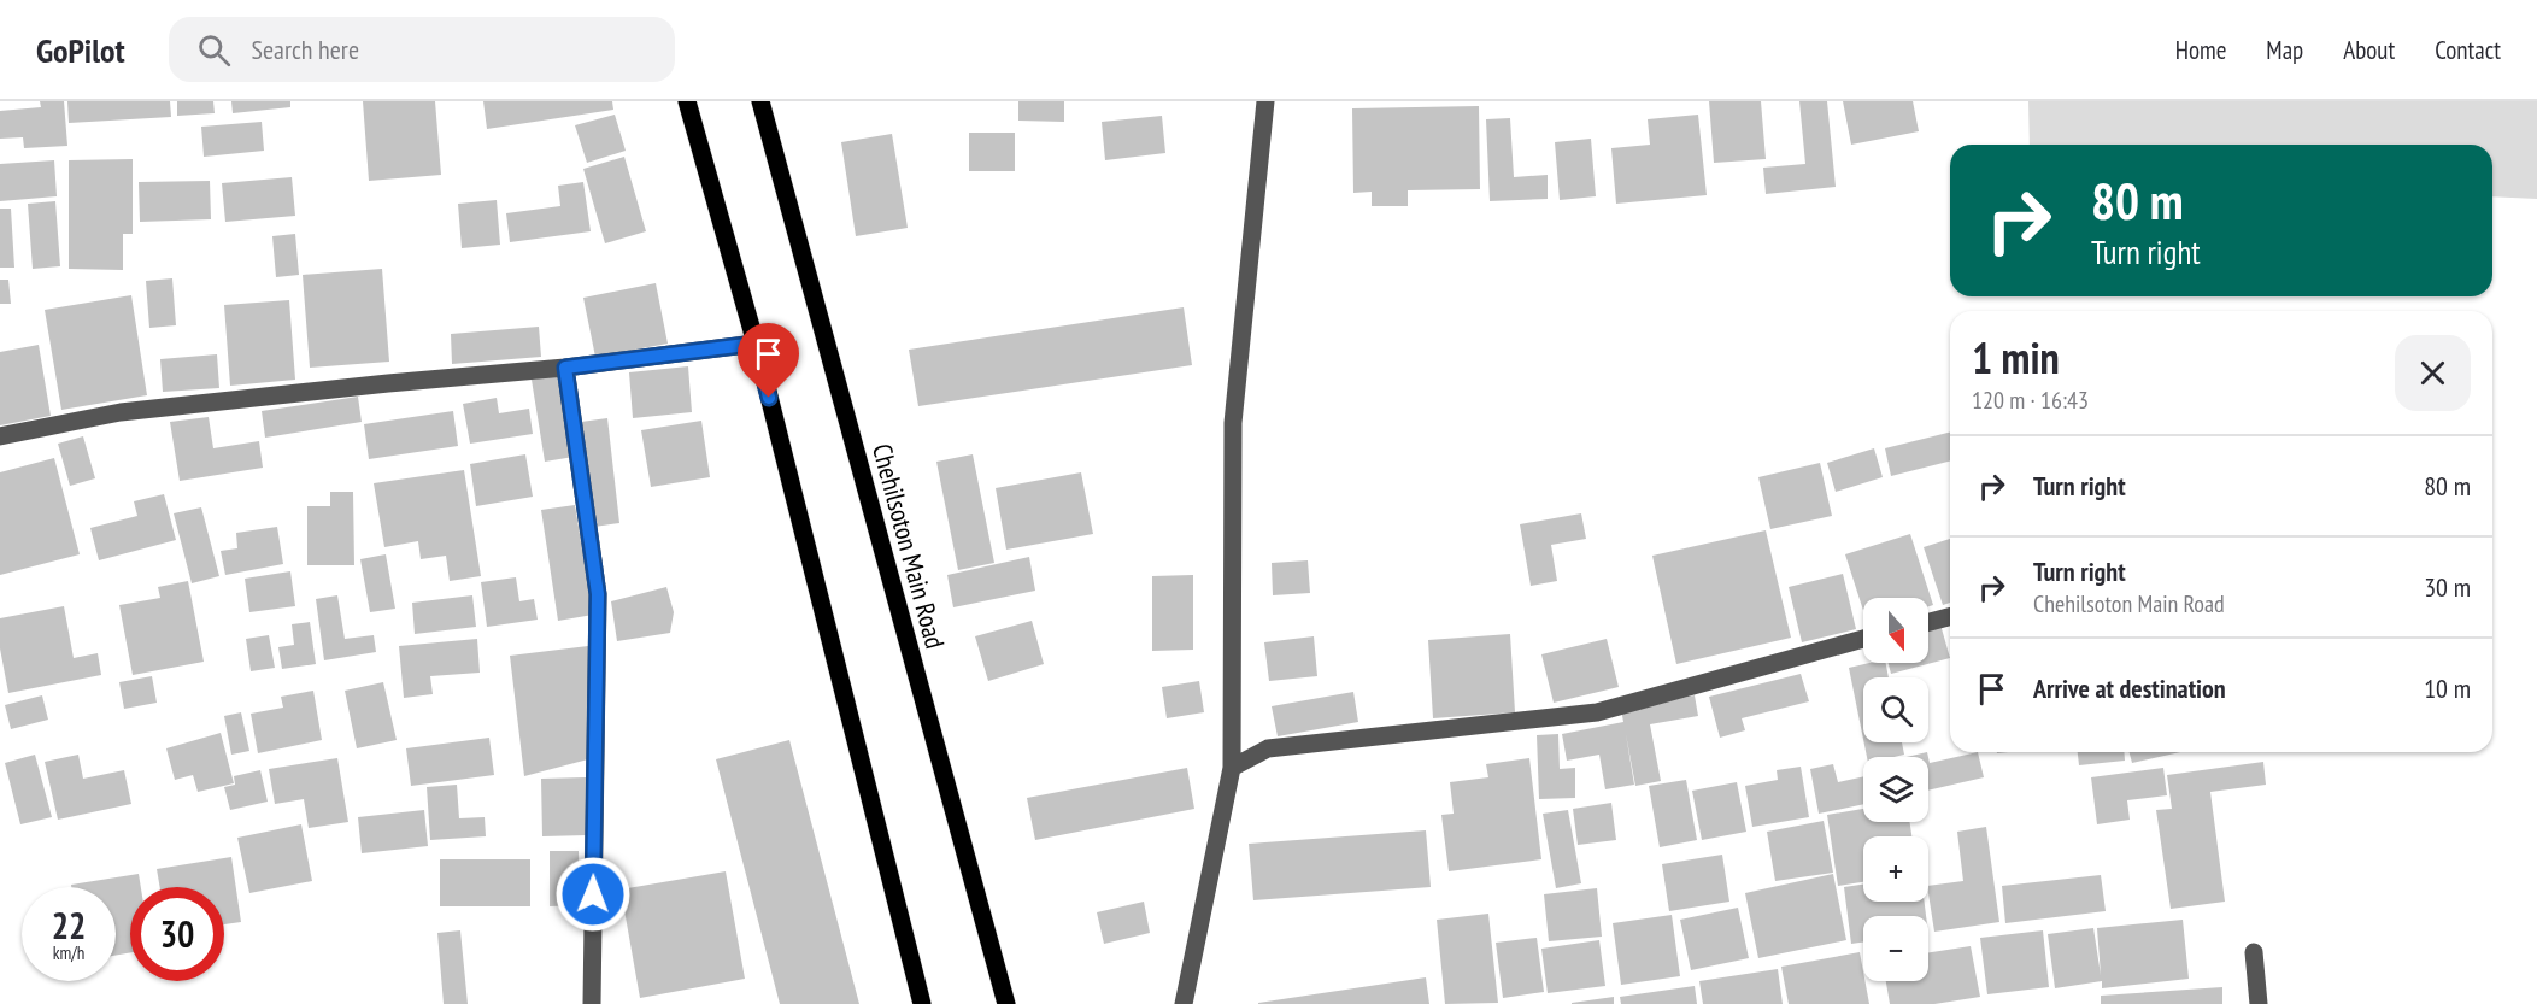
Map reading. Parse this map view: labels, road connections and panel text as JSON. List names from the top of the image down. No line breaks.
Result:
{"streets":{"main road":["Chehilsoton Main Road"]},"north":"bottom","page":{"header":"GoPilot","search":"Search here","nav":["Home","Map","About","Contact"],"turn":["80 m","Turn right"],"heading":["1 min","120 m · 16:43"],"list":[{"name":"Turn right","value":"80 m"},{"name":"Turn right","note":"Chehilsoton Main Road","value":"30 m"},{"name":"Arrive at destination","value":"10 m"}],"map_buttons":["+","−"],"speed":"22 km/h","limit":"30"}}
